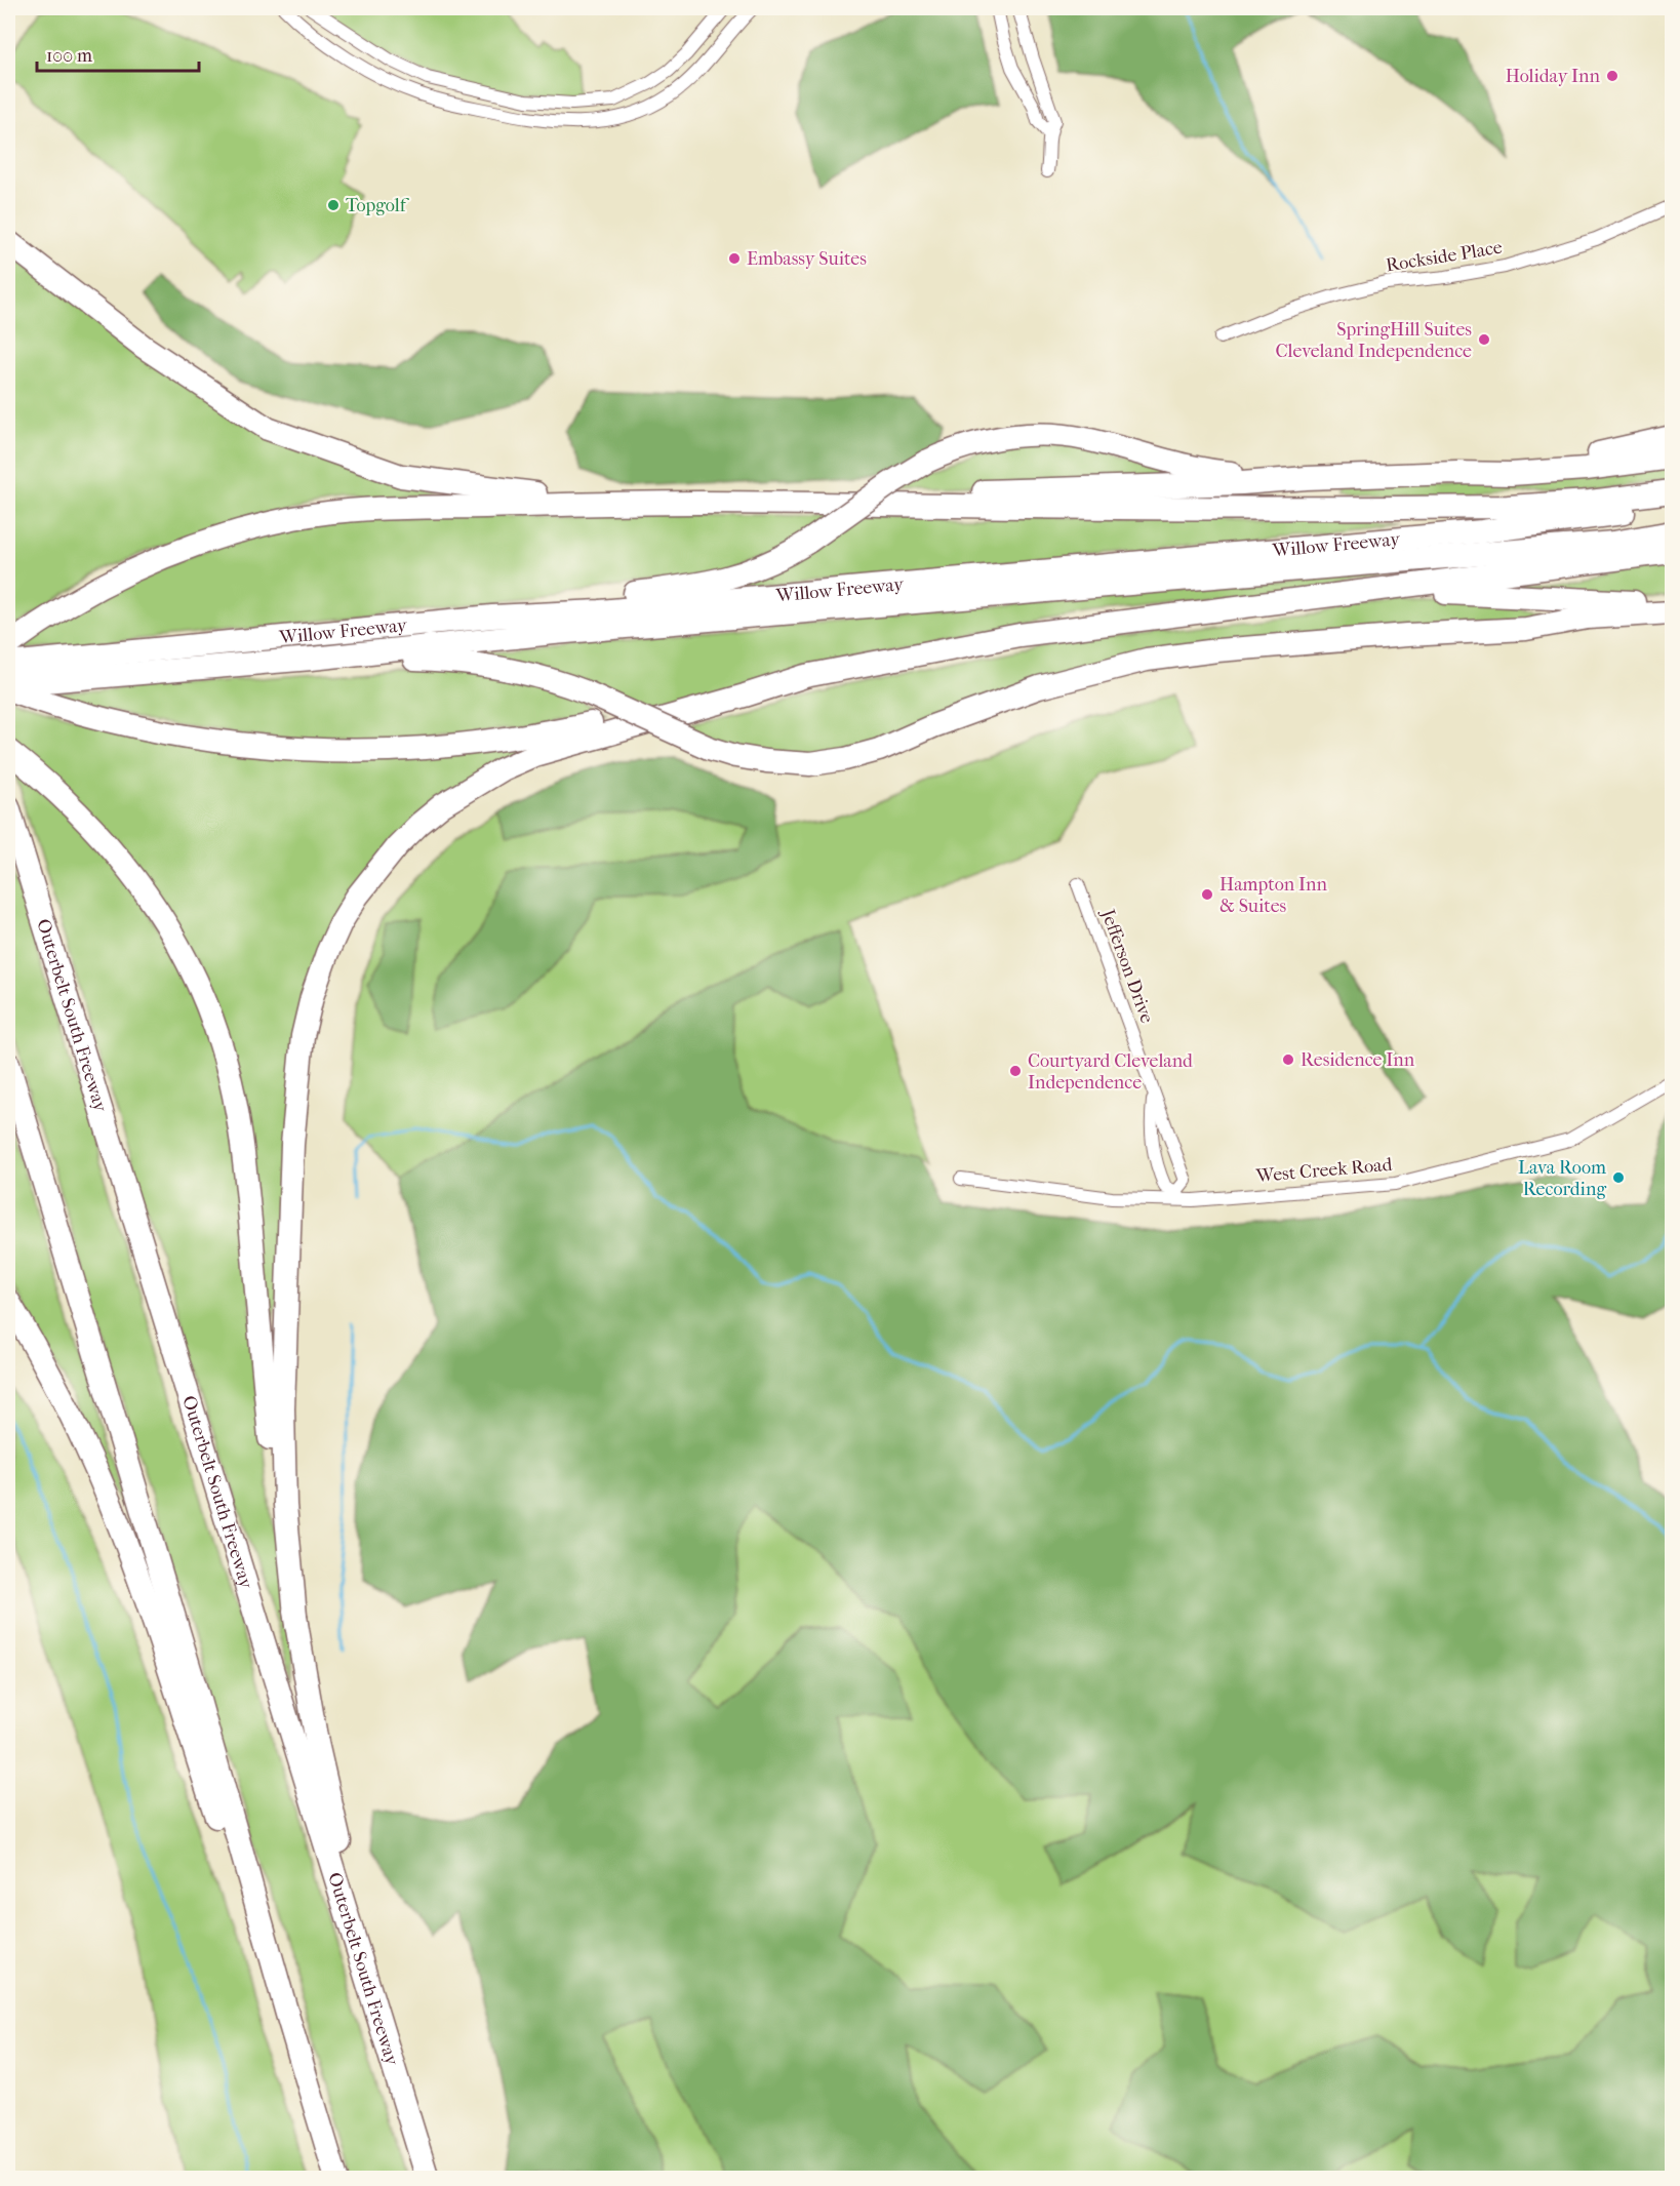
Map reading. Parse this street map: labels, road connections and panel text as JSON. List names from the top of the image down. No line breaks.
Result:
{"streets":{"highway":["Willow Freeway","Outerbelt South Freeway"],"street":["Rockside Place","Jefferson Drive","West Creek Road"]},"crossings":[["Jefferson Drive","West Creek Road"]],"places":["Holiday Inn","Topgolf","Embassy Suites","SpringHill Suites Cleveland Independence","Hampton Inn & Suites","Residence Inn","Courtyard Cleveland Independence","Lava Room Recording"],"scale_bar":"100 m"}
